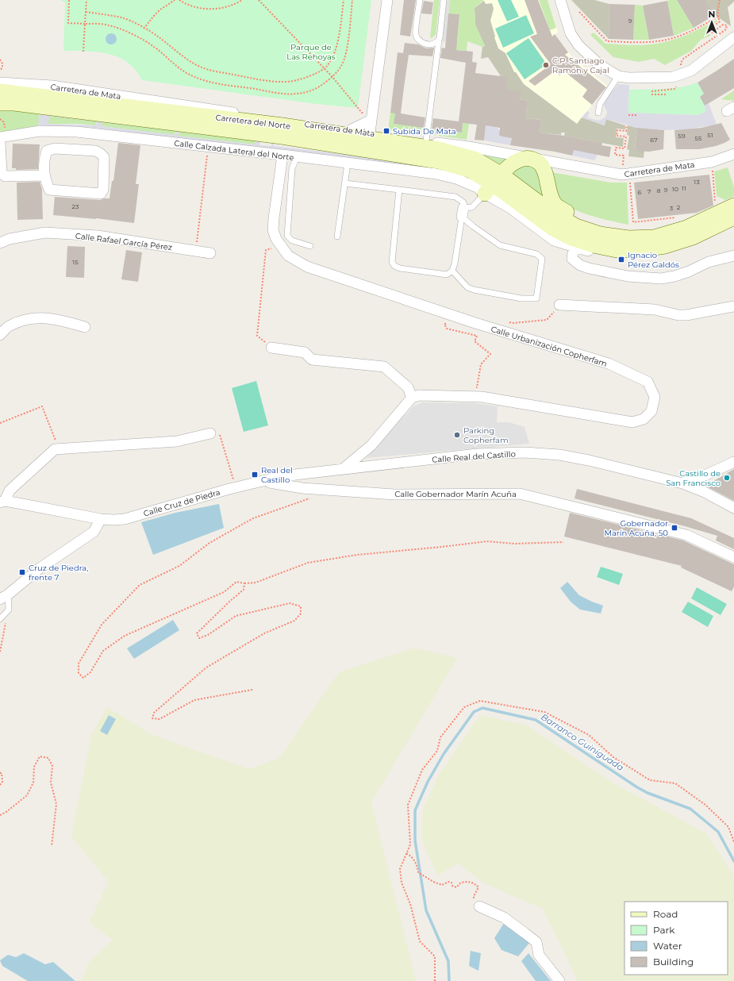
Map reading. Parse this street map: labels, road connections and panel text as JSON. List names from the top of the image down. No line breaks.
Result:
{"streets":{"street":["Carretera de Mata","Carretera del Norte","Calle Calzada Lateral del Norte","Calle Rafael García Pérez","Calle Urbanización Copherfam","Calle Real del Castillo","Calle Gobernador Marín Acuña","Calle Cruz de Piedra"]},"crossings":[["Carretera del Norte","Calle Calzada Lateral del Norte"],["Calle Calzada Lateral del Norte","Calle Urbanización Copherfam"],["Calle Real del Castillo","Calle Gobernador Marín Acuña"],["Calle Real del Castillo","Calle Cruz de Piedra"],["Calle Gobernador Marín Acuña","Calle Cruz de Piedra"]],"water":["Barranco Guiniguada"],"parks":["Parque de Las Rehoyas"],"places":{"other":["C.P. Santiago Ramón y Cajal","Parking Copherfam","Castillo de San Francisco"],"transit":["Subida De Mata","Ignacio Pérez Galdós","Real del Castillo","Gobernador Marín Acuña, 50","Cruz de Piedra, frente 7"]},"house_numbers":["9","51","59","55","67","13","11","10","9","8","7","6","23","2","3","15"],"legend":["Road","Park","Water","Building"],"north":"top"}
